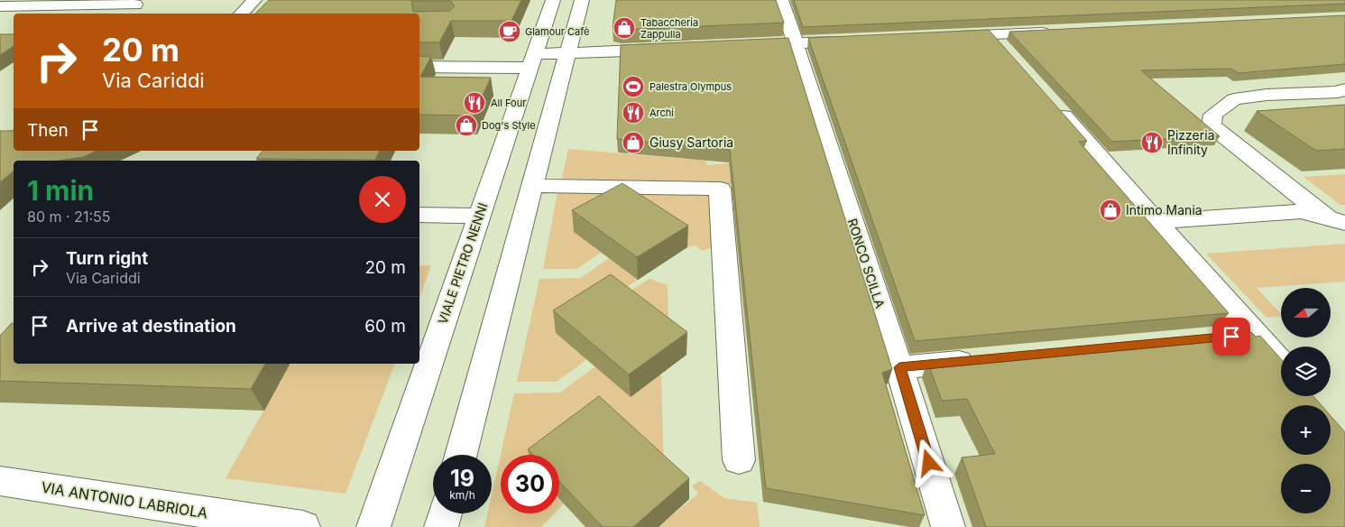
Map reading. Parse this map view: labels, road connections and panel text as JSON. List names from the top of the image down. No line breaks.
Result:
{"streets":{"street":["VIALE PIETRO NENNI","RONCO SCILLA","VIA ANTONIO LABRIOLA"]},"places":{"shop":["Tabaccheria Zappulla","Dog's Style","Giusy Sartoria","Intimo Mania"],"cafe":["Glamour Cafè"],"sports":["Palestra Olympus"],"restaurant":["All Four","Archi","Pizzeria Infinity"]},"north":"left","page":{"turn":["20 m","Via Cariddi"],"then":"Then","heading":["1 min","80 m · 21:55"],"list":[{"name":"Turn right","note":"Via Cariddi","value":"20 m"},{"name":"Arrive at destination","value":"60 m"}],"map_buttons":["+","−"],"speed":"19 km/h","limit":"30"}}
